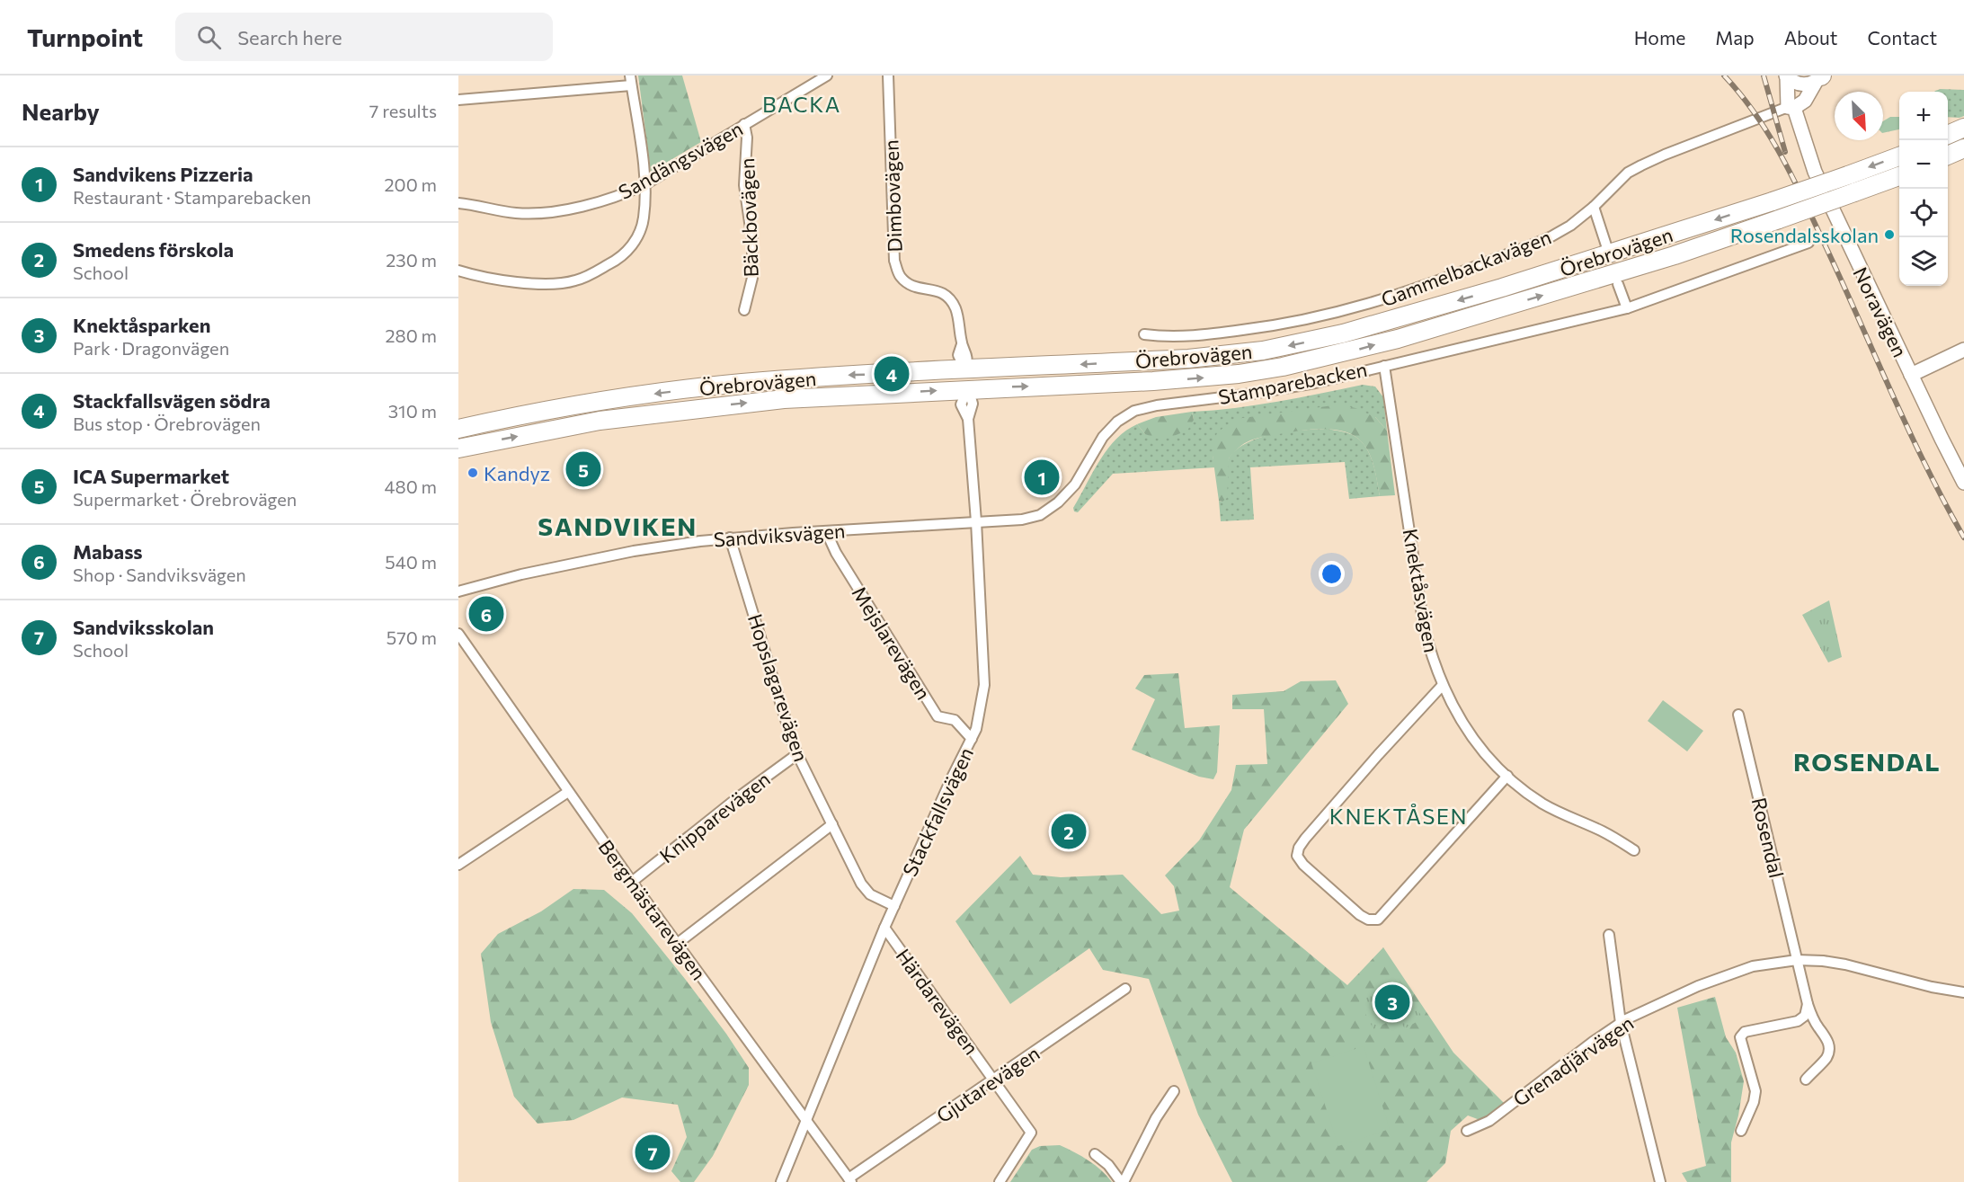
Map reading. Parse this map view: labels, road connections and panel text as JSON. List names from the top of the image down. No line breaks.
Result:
{"streets":{"highway":["Örebrovägen"],"street":["Sandängsvägen","Dimbovägen","Bäckbovägen","Gammelbackavägen","Noravägen","Stamparebacken","Sandviksvägen","Knektåsvägen","Mejslarevägen","Hopslagarevägen","Stackfallsvägen","Knipparevägen","Rosendal","Bergmästarevägen","Härdarevägen","Grenadjärvägen","Gjutarevägen"]},"crossings":[["Sandängsvägen","Bäckbovägen"],["Dimbovägen","Örebrovägen"],["Örebrovägen","Stackfallsvägen"],["Gammelbackavägen","Noravägen"],["Stamparebacken","Sandviksvägen"],["Stamparebacken","Knektåsvägen"],["Stamparebacken","Stackfallsvägen"],["Sandviksvägen","Mejslarevägen"],["Sandviksvägen","Hopslagarevägen"],["Sandviksvägen","Stackfallsvägen"],["Mejslarevägen","Stackfallsvägen"],["Hopslagarevägen","Stackfallsvägen"],["Hopslagarevägen","Knipparevägen"],["Stackfallsvägen","Bergmästarevägen"],["Stackfallsvägen","Härdarevägen"],["Knipparevägen","Bergmästarevägen"],["Rosendal","Grenadjärvägen"],["Bergmästarevägen","Gjutarevägen"],["Härdarevägen","Gjutarevägen"]],"districts":["BACKA","SANDVIKEN","ROSENDAL","KNEKTÅSEN"],"places":["Rosendalsskolan","Kandyz"],"north":"bottom right","page":{"header":"Turnpoint","search":"Search here","nav":["Home","Map","About","Contact"],"heading":["Nearby","7 results"],"map_buttons":["+","−"],"list":[{"mark":"1","name":"Sandvikens Pizzeria","note":"Restaurant · Stamparebacken","value":"200 m"},{"mark":"2","name":"Smedens förskola","note":"School","value":"230 m"},{"mark":"3","name":"Knektåsparken","note":"Park · Dragonvägen","value":"280 m"},{"mark":"4","name":"Stackfallsvägen södra","note":"Bus stop · Örebrovägen","value":"310 m"},{"mark":"5","name":"ICA Supermarket","note":"Supermarket · Örebrovägen","value":"480 m"},{"mark":"6","name":"Mabass","note":"Shop · Sandviksvägen","value":"540 m"},{"mark":"7","name":"Sandviksskolan","note":"School","value":"570 m"}],"pins":["4","5","1","6","2","3","7"]}}
